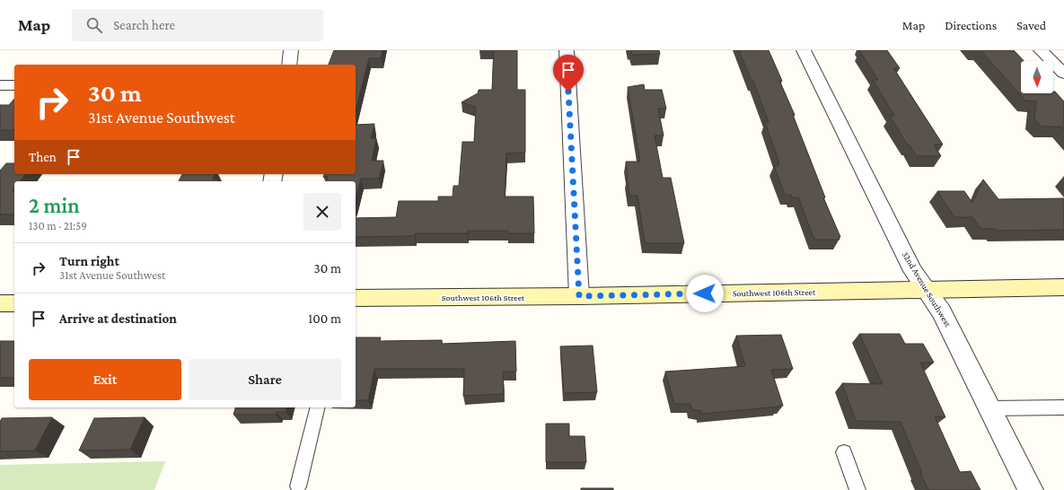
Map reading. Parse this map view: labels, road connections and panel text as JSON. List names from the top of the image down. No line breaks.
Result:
{"streets":{"street":["32nd Avenue Southwest","Southwest 106th Street"]},"crossings":[["32nd Avenue Southwest","Southwest 106th Street"]],"north":"bottom","page":{"header":"Map","search":"Search here","nav":["Map","Directions","Saved"],"turn":["30 m","31st Avenue Southwest"],"then":"Then","heading":["2 min","130 m · 21:59"],"list":[{"name":"Turn right","note":"31st Avenue Southwest","value":"30 m"},{"name":"Arrive at destination","value":"100 m"}],"buttons":["Exit","Share"]}}
